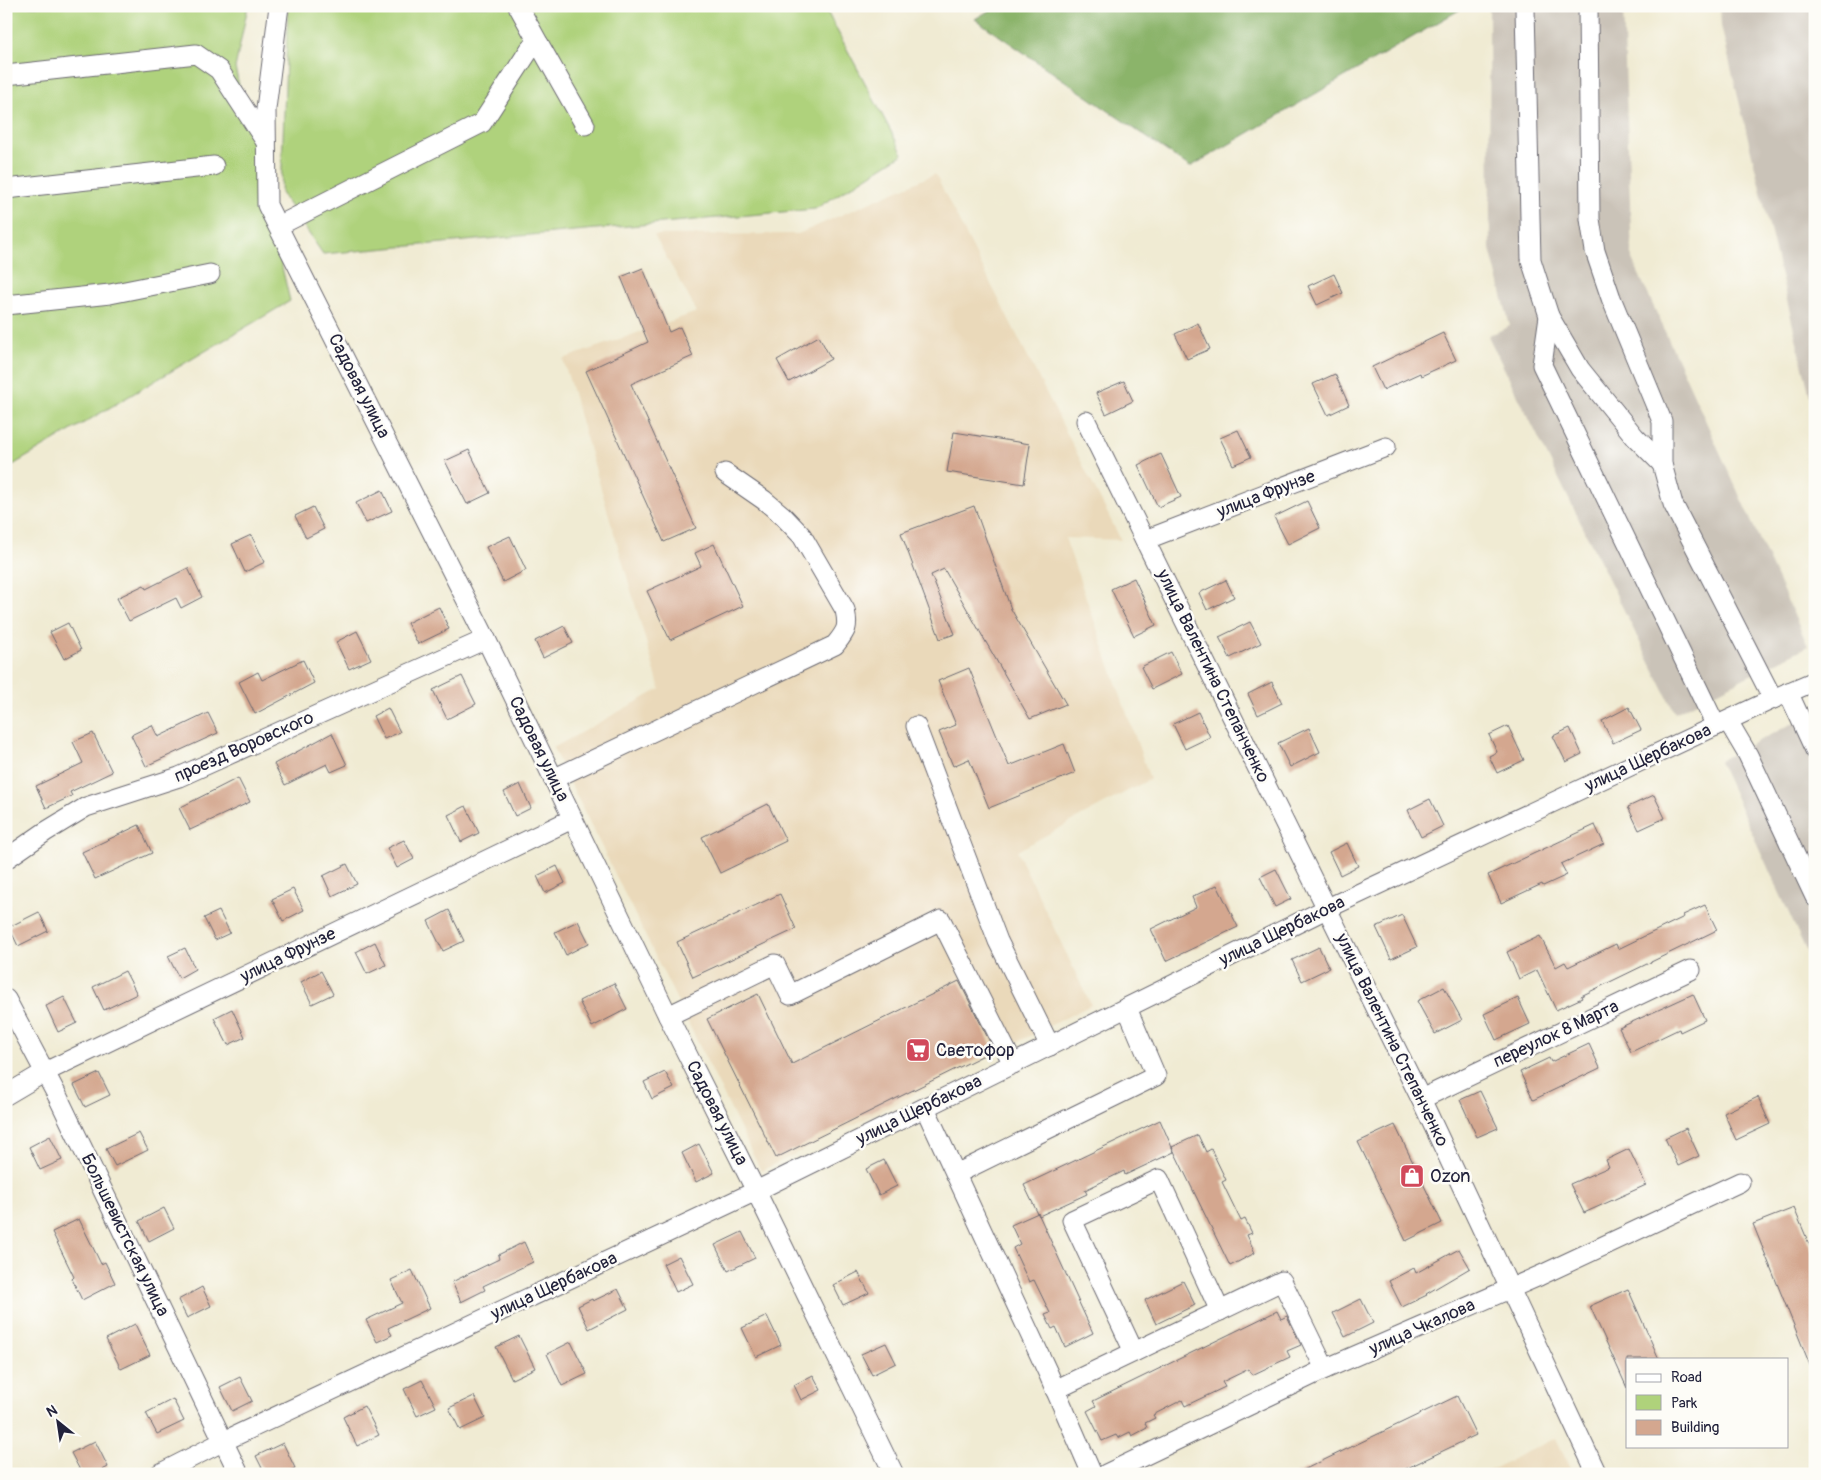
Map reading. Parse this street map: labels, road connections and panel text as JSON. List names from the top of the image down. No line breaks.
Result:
{"streets":{"street":["Садовая улица","улица Фрунзе","улица Валентина Степанченко","проезд Воровского","улица Щербакова","переулок 8 Марта","Большевистская улица","улица Чкалова"]},"crossings":[["Садовая улица","улица Фрунзе"],["Садовая улица","проезд Воровского"],["Садовая улица","улица Щербакова"],["улица Фрунзе","улица Валентина Степанченко"],["улица Фрунзе","Большевистская улица"],["улица Валентина Степанченко","улица Щербакова"],["улица Валентина Степанченко","переулок 8 Марта"],["улица Валентина Степанченко","улица Чкалова"],["улица Щербакова","Большевистская улица"]],"places":{"supermarket":["Светофор"],"shop":["Ozon"]},"legend":["Road","Park","Building"],"north":"top left"}
